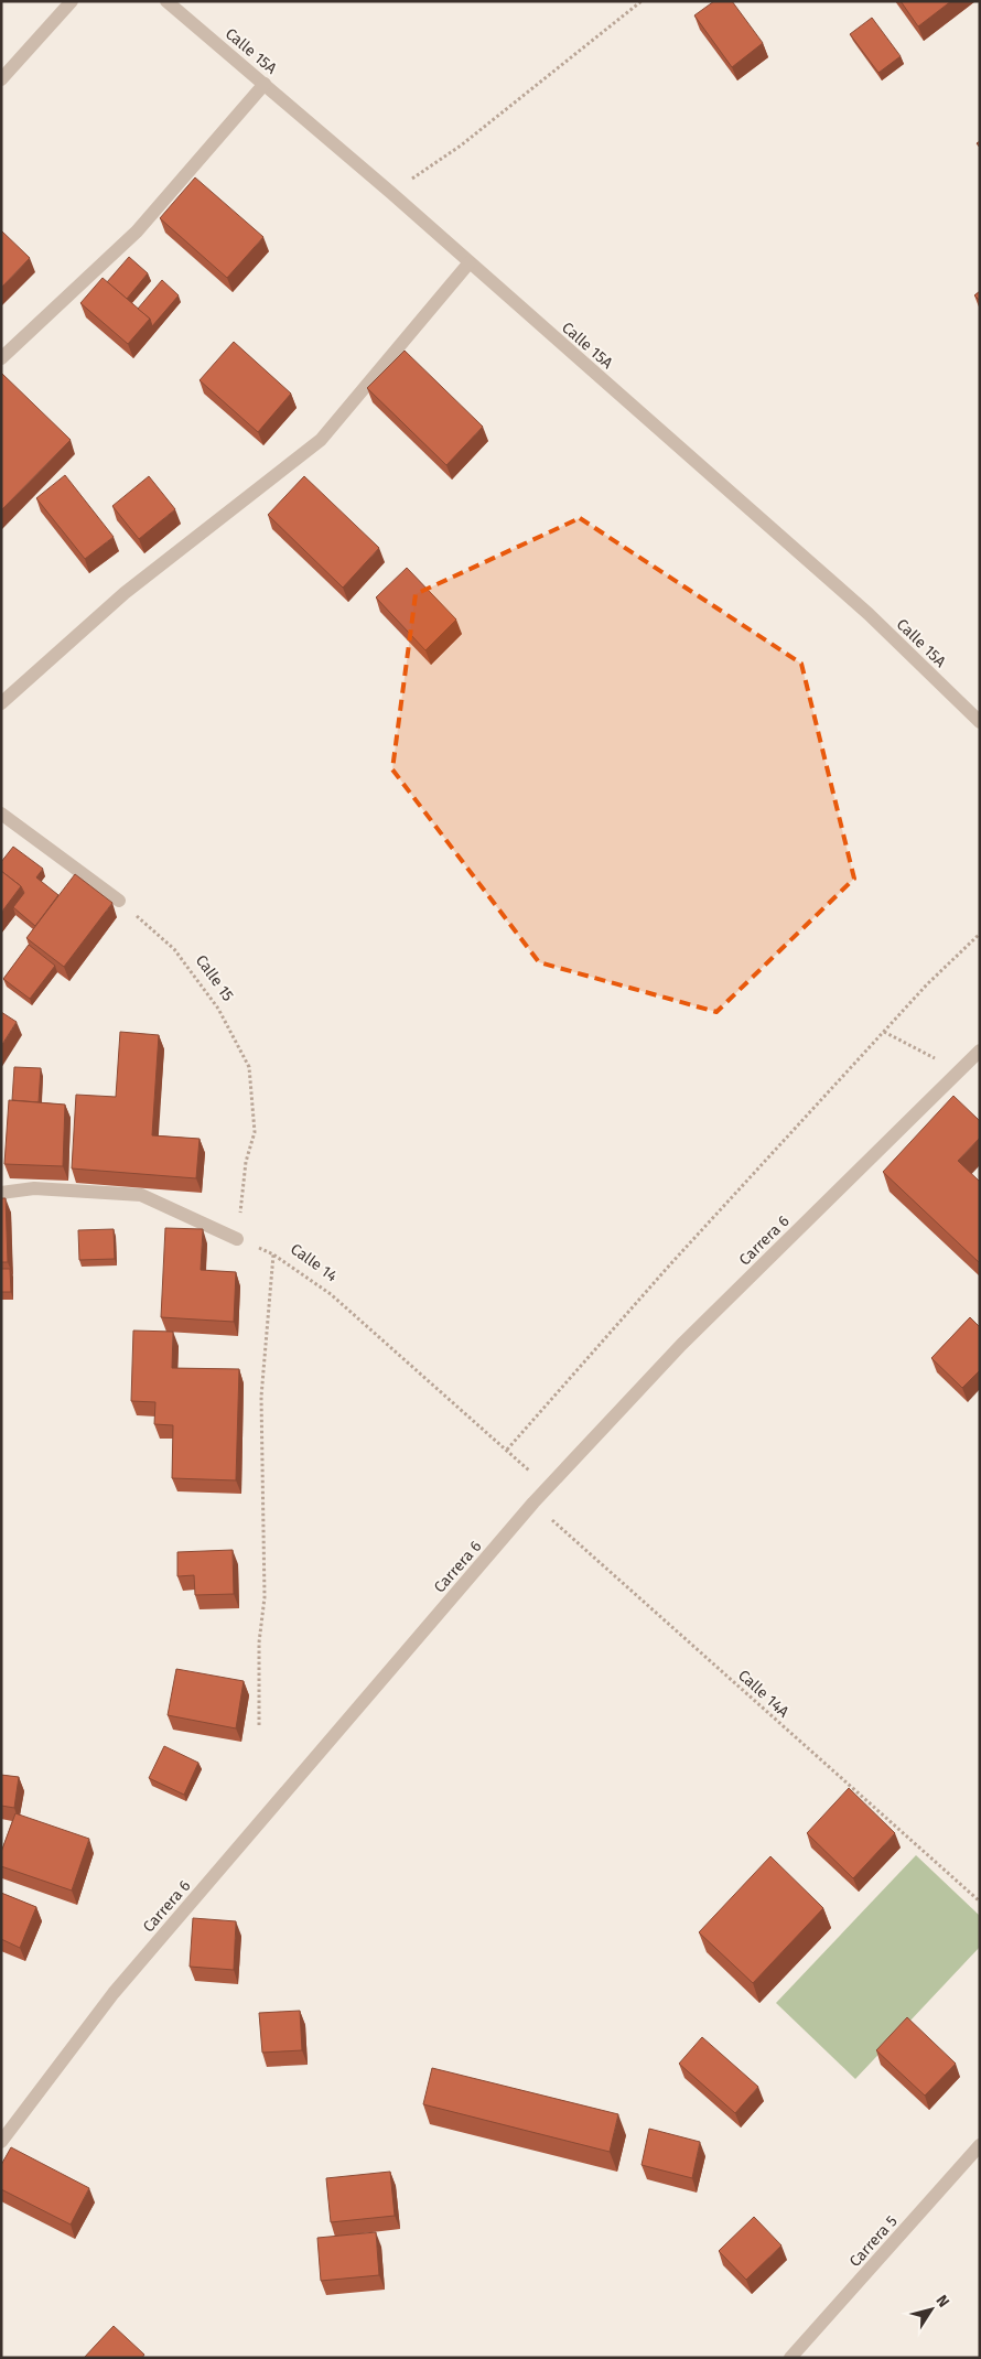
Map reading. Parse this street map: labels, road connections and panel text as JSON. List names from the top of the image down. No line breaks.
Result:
{"streets":{"street":["Calle 15A","Carrera 6","Carrera 5"],"path":["Calle 15","Calle 14","Calle 14A"]},"crossings":[["Calle 15","Calle 14"],["Carrera 6","Calle 14"],["Carrera 6","Calle 14A"]],"north":"top right"}
